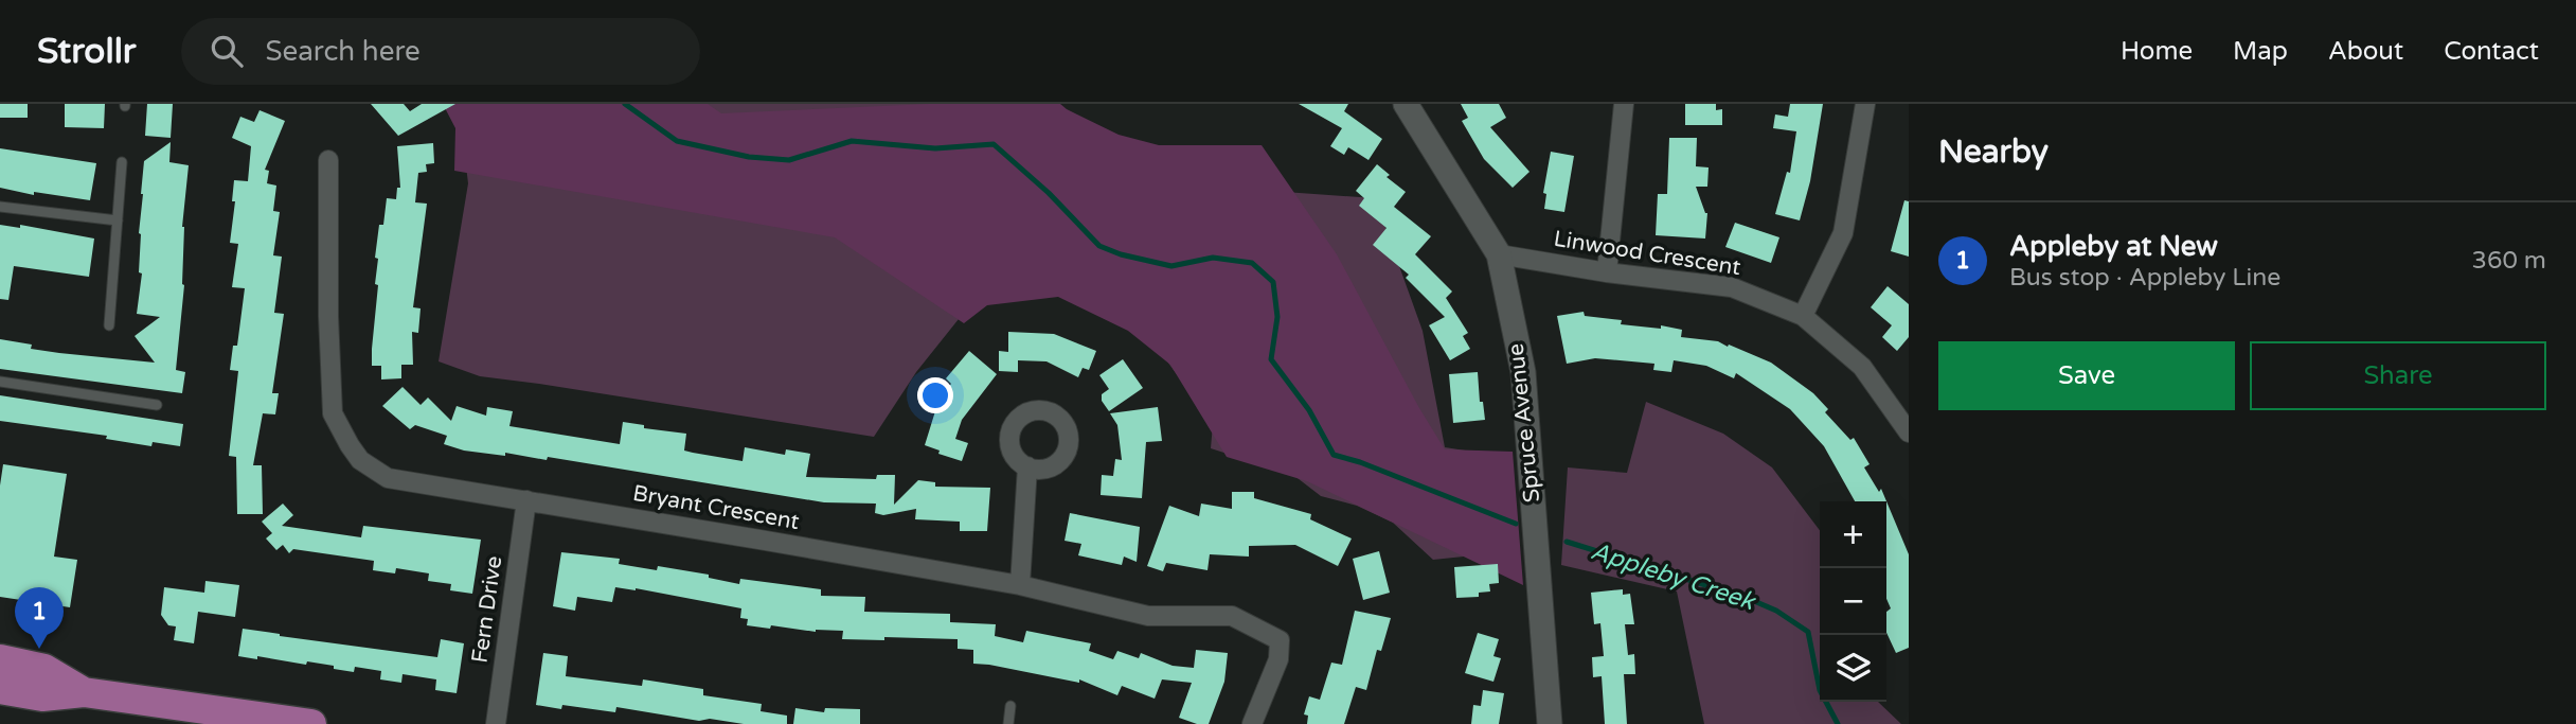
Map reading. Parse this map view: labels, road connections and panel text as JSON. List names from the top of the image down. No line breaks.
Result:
{"streets":{"street":["Linwood Crescent","Spruce Avenue","Bryant Crescent","Fern Drive"]},"crossings":[["Linwood Crescent","Spruce Avenue"],["Bryant Crescent","Fern Drive"]],"water":["Appleby Creek"],"page":{"header":"Strollr","search":"Search here","nav":["Home","Map","About","Contact"],"heading":"Nearby","list":[{"mark":"1","name":"Appleby at New","note":"Bus stop · Appleby Line","value":"360 m"}],"buttons":["Save","Share"],"map_buttons":["+","−"],"pins":"1"}}
